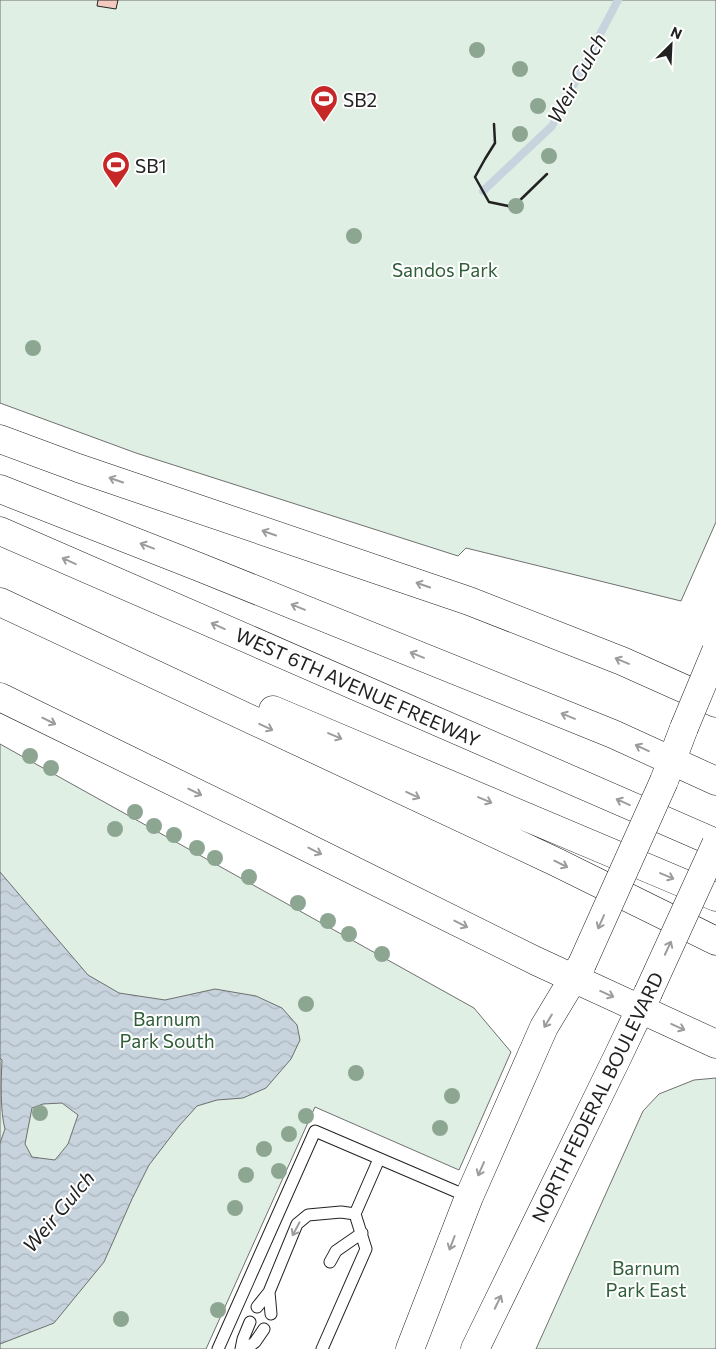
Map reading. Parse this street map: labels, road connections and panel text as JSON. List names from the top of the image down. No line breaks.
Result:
{"streets":{"main road":["WEST 6TH AVENUE FREEWAY","NORTH FEDERAL BOULEVARD"]},"crossings":[["WEST 6TH AVENUE FREEWAY","NORTH FEDERAL BOULEVARD"]],"water":["Weir Gulch"],"parks":["Sandos Park","Barnum Park South","Barnum Park East"],"places":{"sports":["SB2","SB1"]},"north":"top right"}
